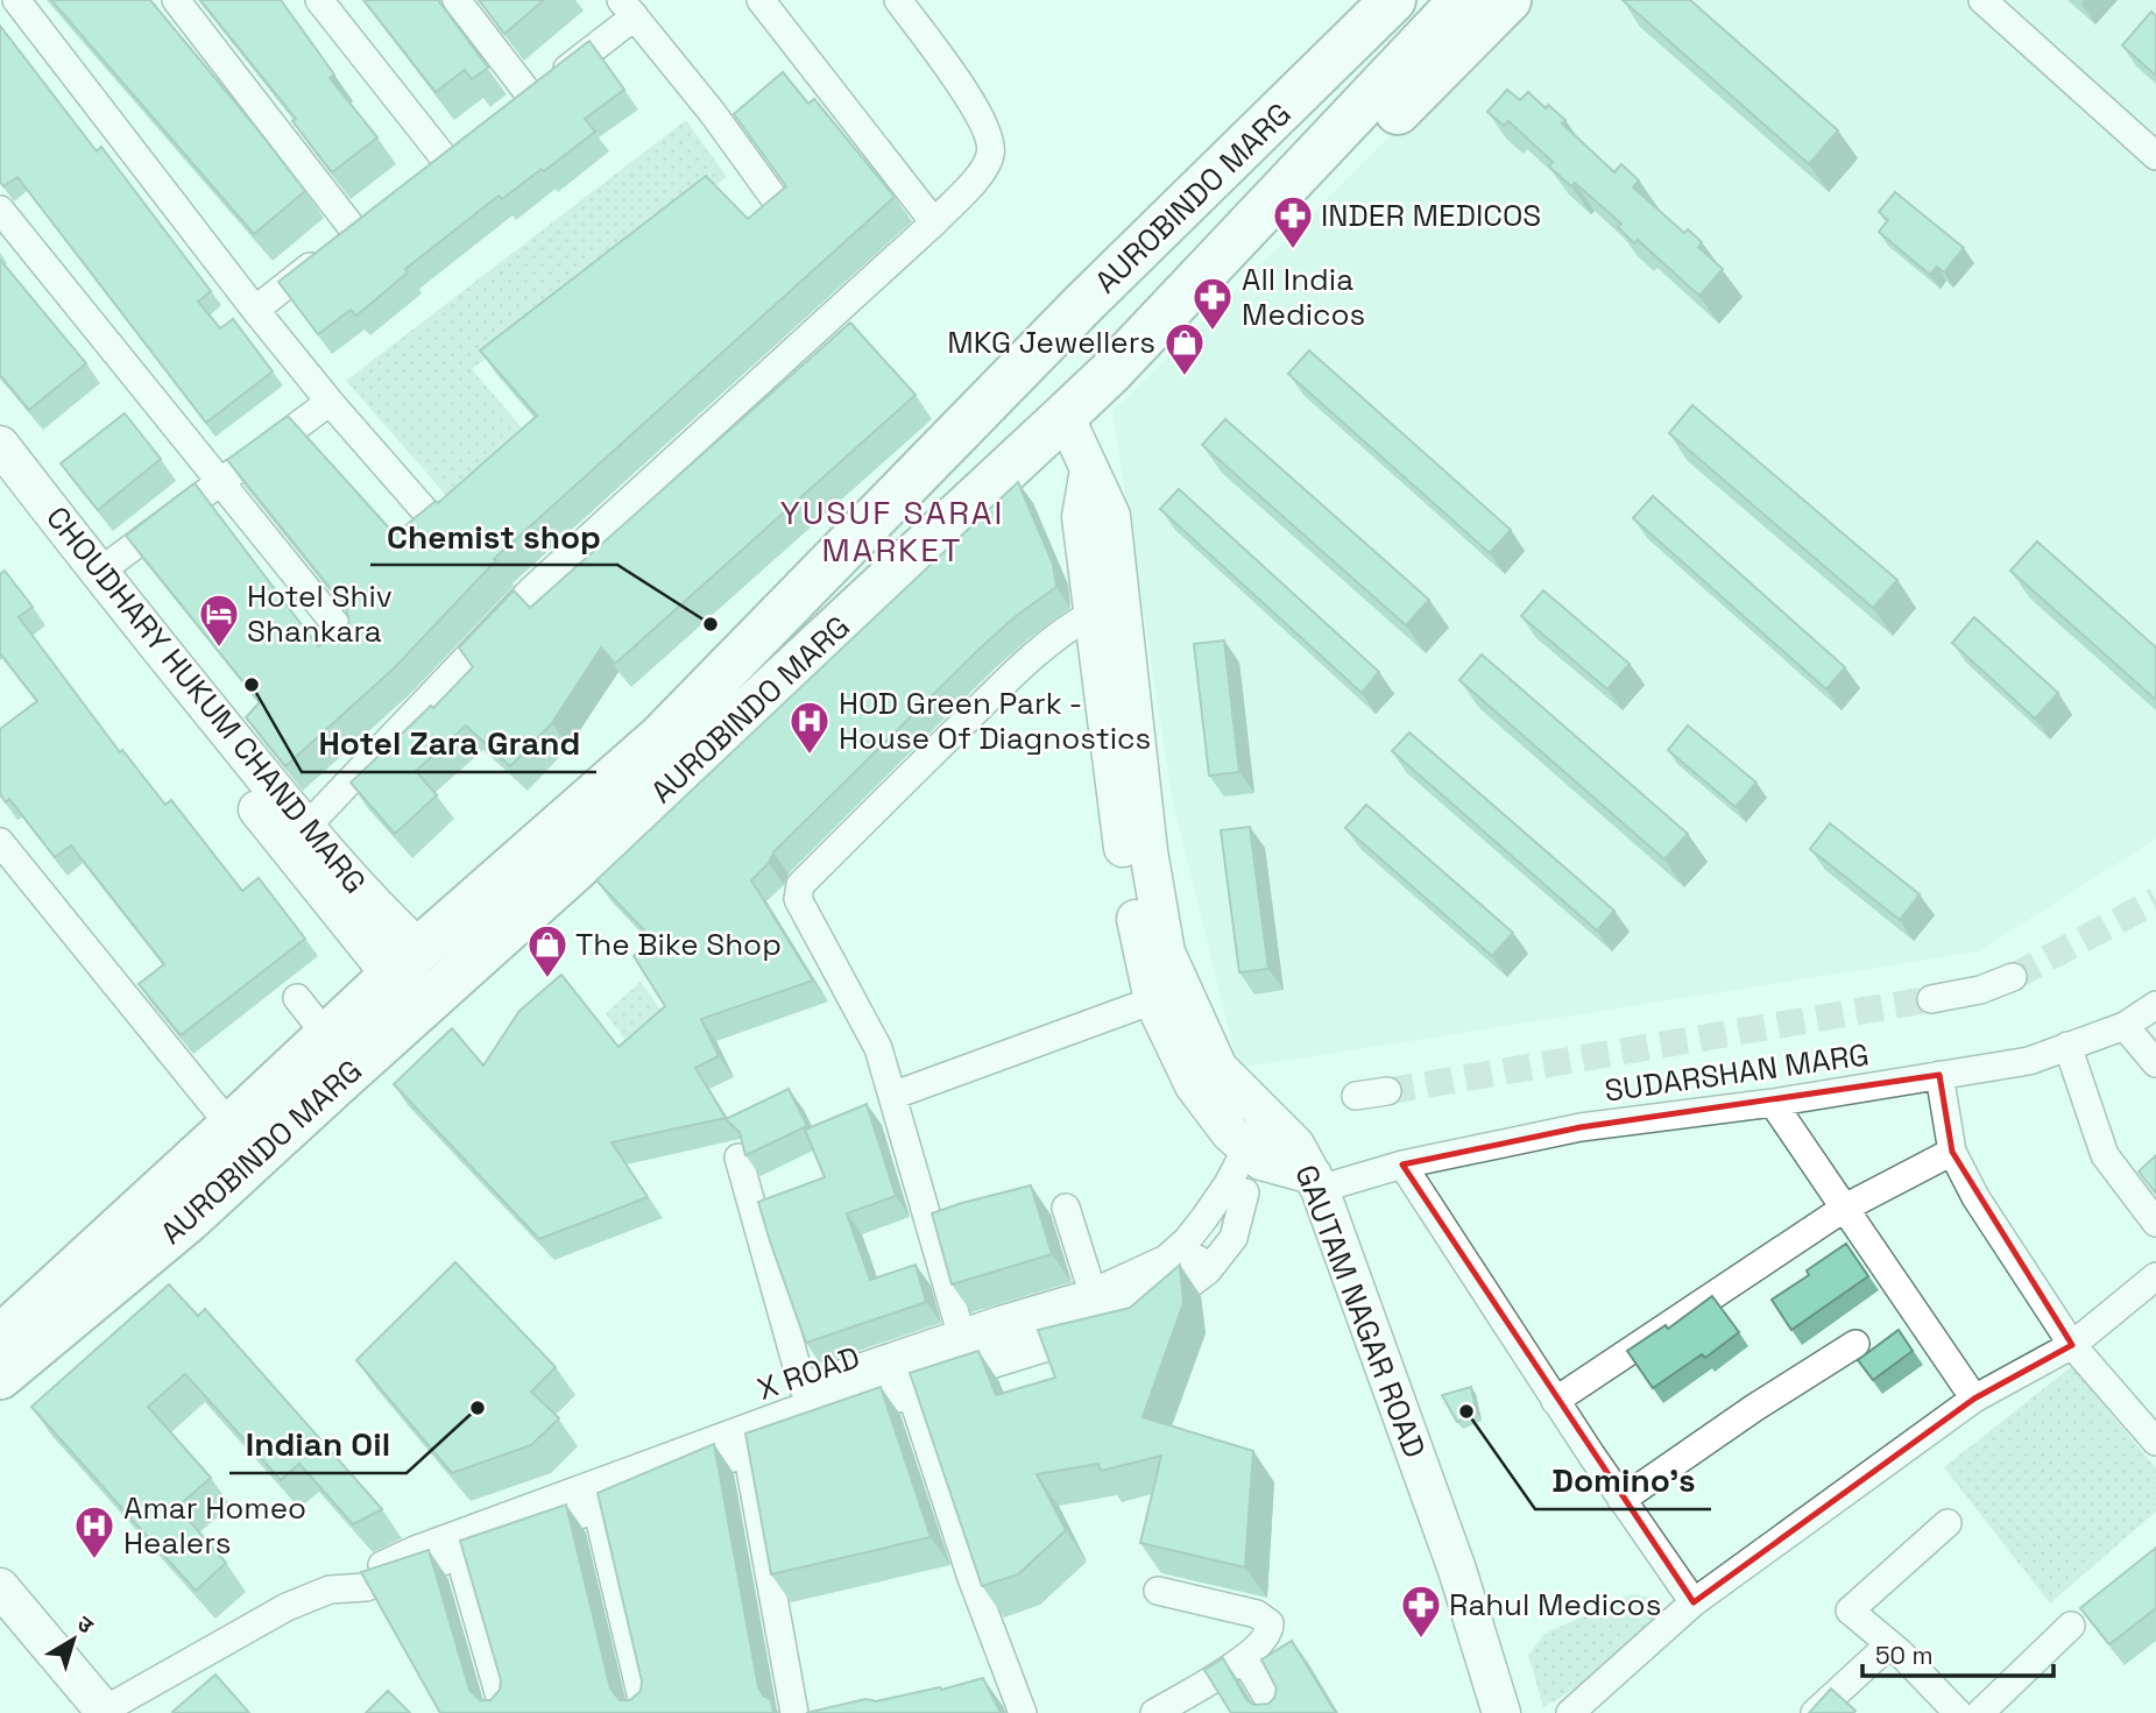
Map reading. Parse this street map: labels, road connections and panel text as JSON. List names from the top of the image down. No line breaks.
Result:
{"streets":{"highway":["AUROBINDO MARG"],"street":["CHOUDHARY HUKUM CHAND MARG","SUDARSHAN MARG","GAUTAM NAGAR ROAD","X ROAD"]},"crossings":[["AUROBINDO MARG","CHOUDHARY HUKUM CHAND MARG"],["AUROBINDO MARG","GAUTAM NAGAR ROAD"],["SUDARSHAN MARG","GAUTAM NAGAR ROAD"]],"districts":["YUSUF SARAI MARKET"],"places":{"pharmacy":["INDER MEDICOS","All India Medicos","Rahul Medicos"],"shop":["MKG Jewellers","The Bike Shop"],"other":["Chemist shop","Hotel Zara Grand","Indian Oil","Domino's"],"hotel":["Hotel Shiv Shankara"],"hospital":["HOD Green Park - House Of Diagnostics","Amar Homeo Healers"]},"scale_bar":"50 m","north":"top right"}
